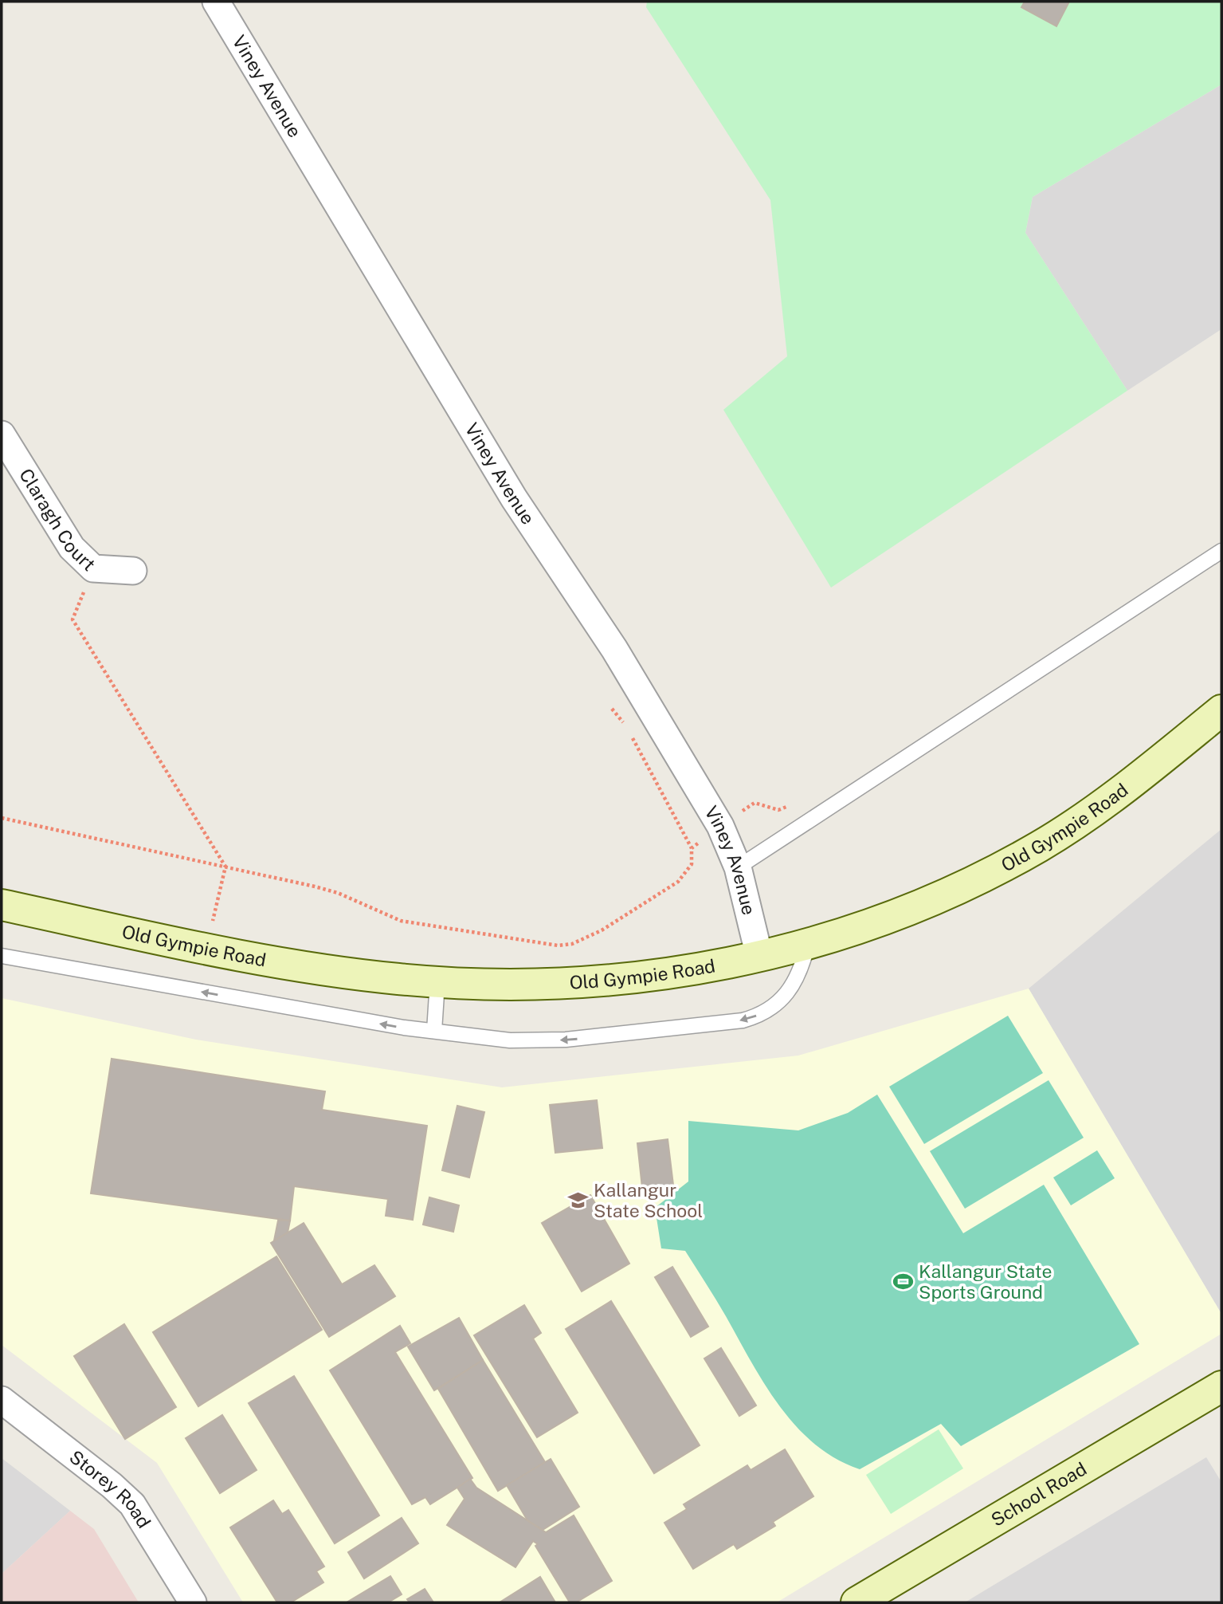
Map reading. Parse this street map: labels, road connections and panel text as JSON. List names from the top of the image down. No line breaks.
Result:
{"streets":{"main road":["Old Gympie Road","School Road"],"street":["Viney Avenue","Claragh Court","Storey Road"]},"crossings":[["Viney Avenue","Old Gympie Road"]],"places":{"school or university":["Kallangur State School"],"sports":["Kallangur State Sports Ground"]}}
